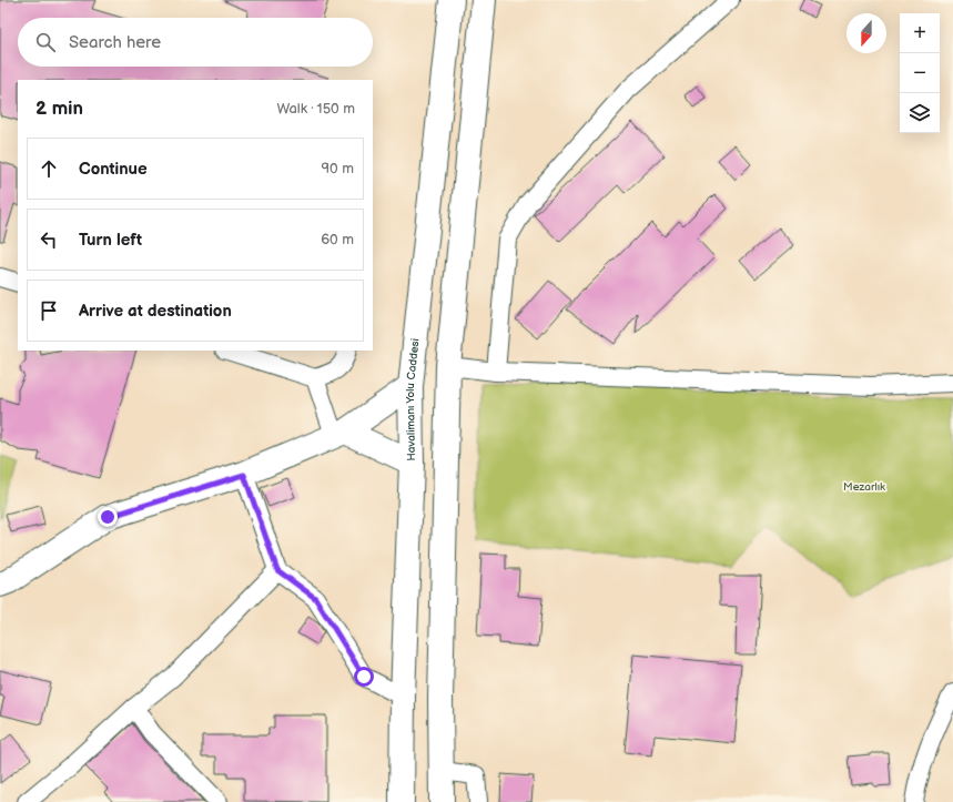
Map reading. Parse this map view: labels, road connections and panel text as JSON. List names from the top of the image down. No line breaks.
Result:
{"streets":{"main road":["Havalimanı Yolu Caddesi"]},"parks":["Mezarlık"],"north":"bottom","page":{"map_buttons":["+","−"],"search":"Search here","heading":["2 min","Walk · 150 m"],"list":[["Continue","90 m"],["Turn left","60 m"],"Arrive at destination"]}}
